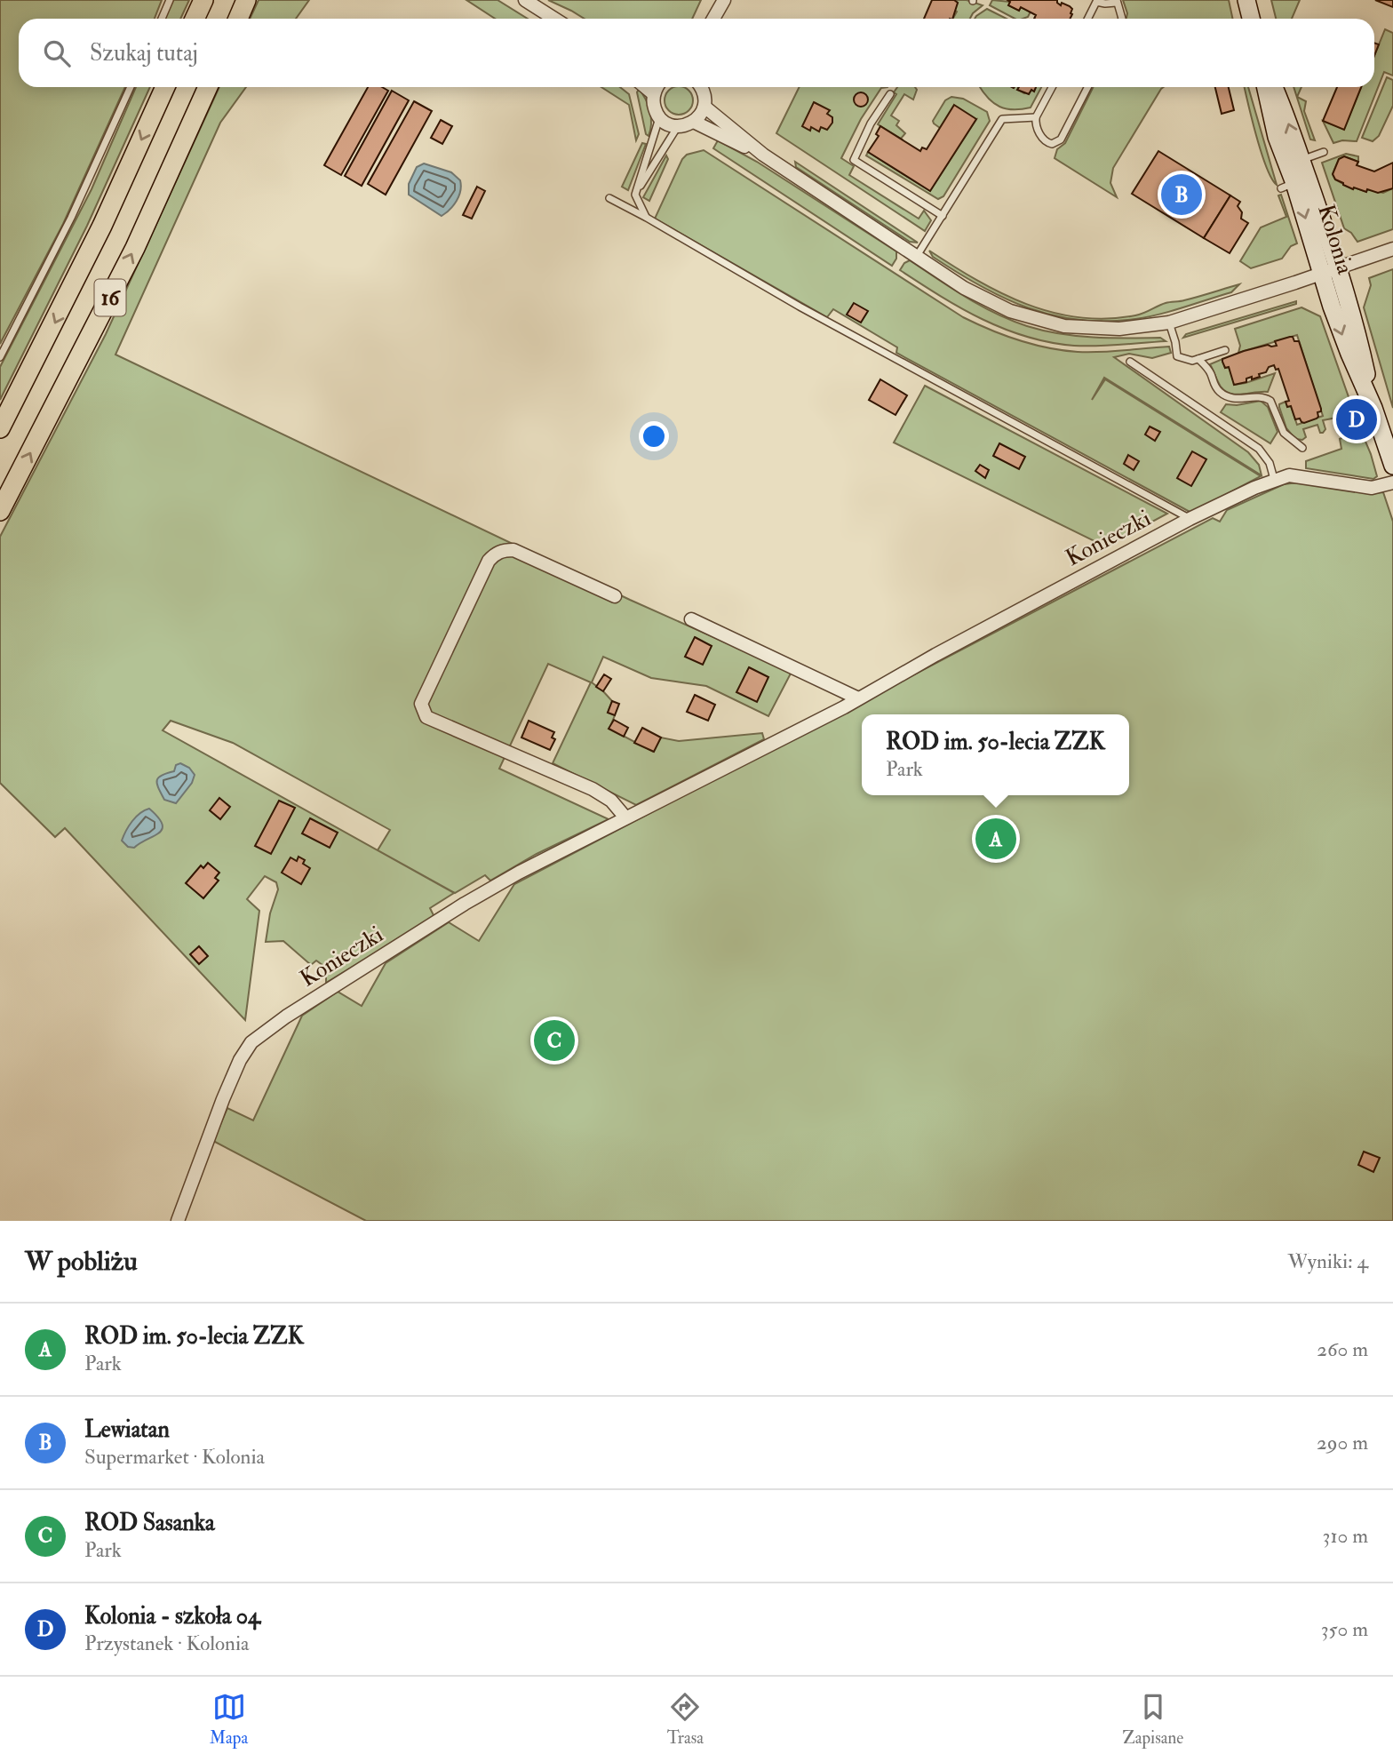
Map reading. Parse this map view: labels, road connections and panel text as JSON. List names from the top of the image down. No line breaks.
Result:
{"streets":{"main road":["16"],"street":["Kolonia","Konieczki"]},"page":{"search":"Szukaj tutaj","pins":["B","D","A","C"],"popup":["ROD im. 50-lecia ZZK","Park"],"heading":["W pobliżu","Wyniki: 4"],"list":[{"mark":"A","name":"ROD im. 50-lecia ZZK","note":"Park","value":"260 m"},{"mark":"B","name":"Lewiatan","note":"Supermarket · Kolonia","value":"290 m"},{"mark":"C","name":"ROD Sasanka","note":"Park","value":"310 m"},{"mark":"D","name":"Kolonia - szkoła 04","note":"Przystanek · Kolonia","value":"350 m"}],"nav":["Mapa","Trasa","Zapisane"]}}
